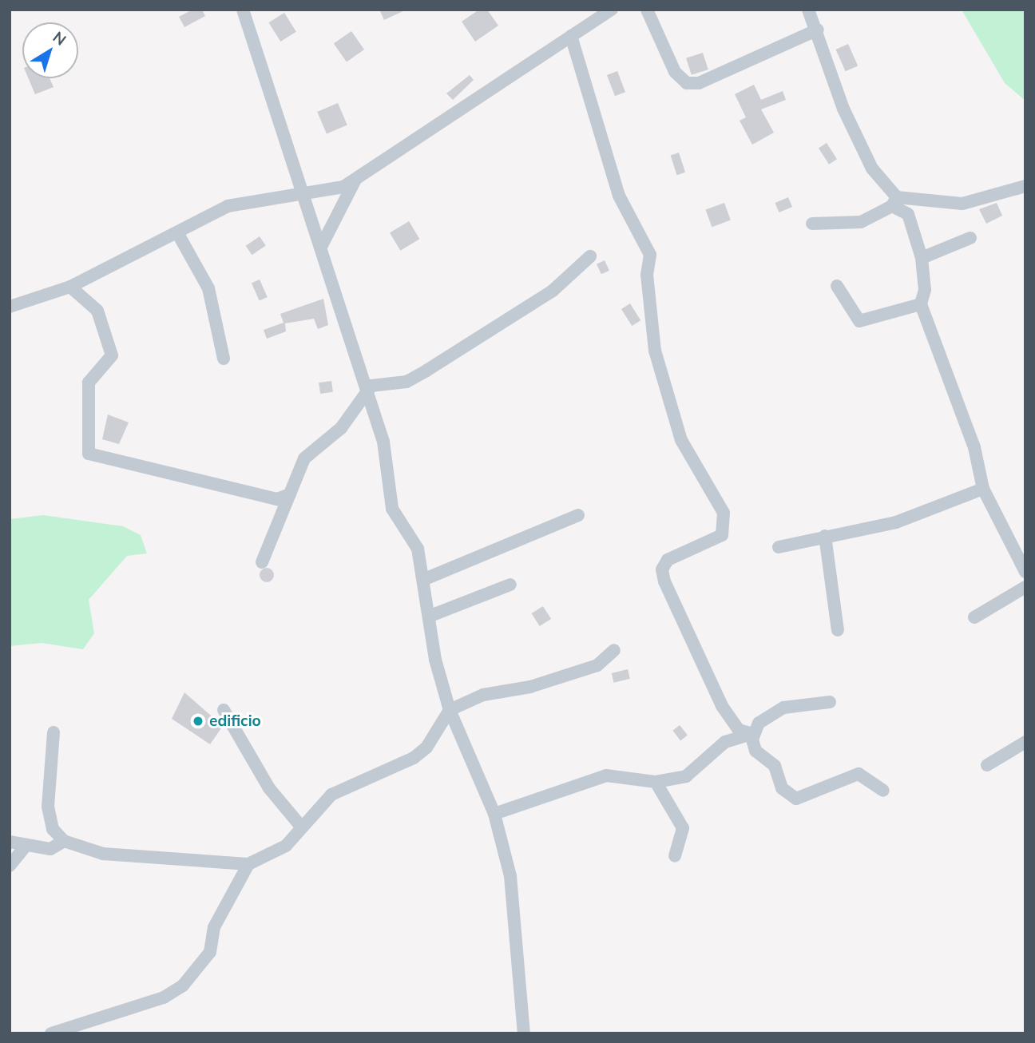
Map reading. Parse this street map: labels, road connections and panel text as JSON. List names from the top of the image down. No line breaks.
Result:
{"places":["edificio"],"north":"top right"}
